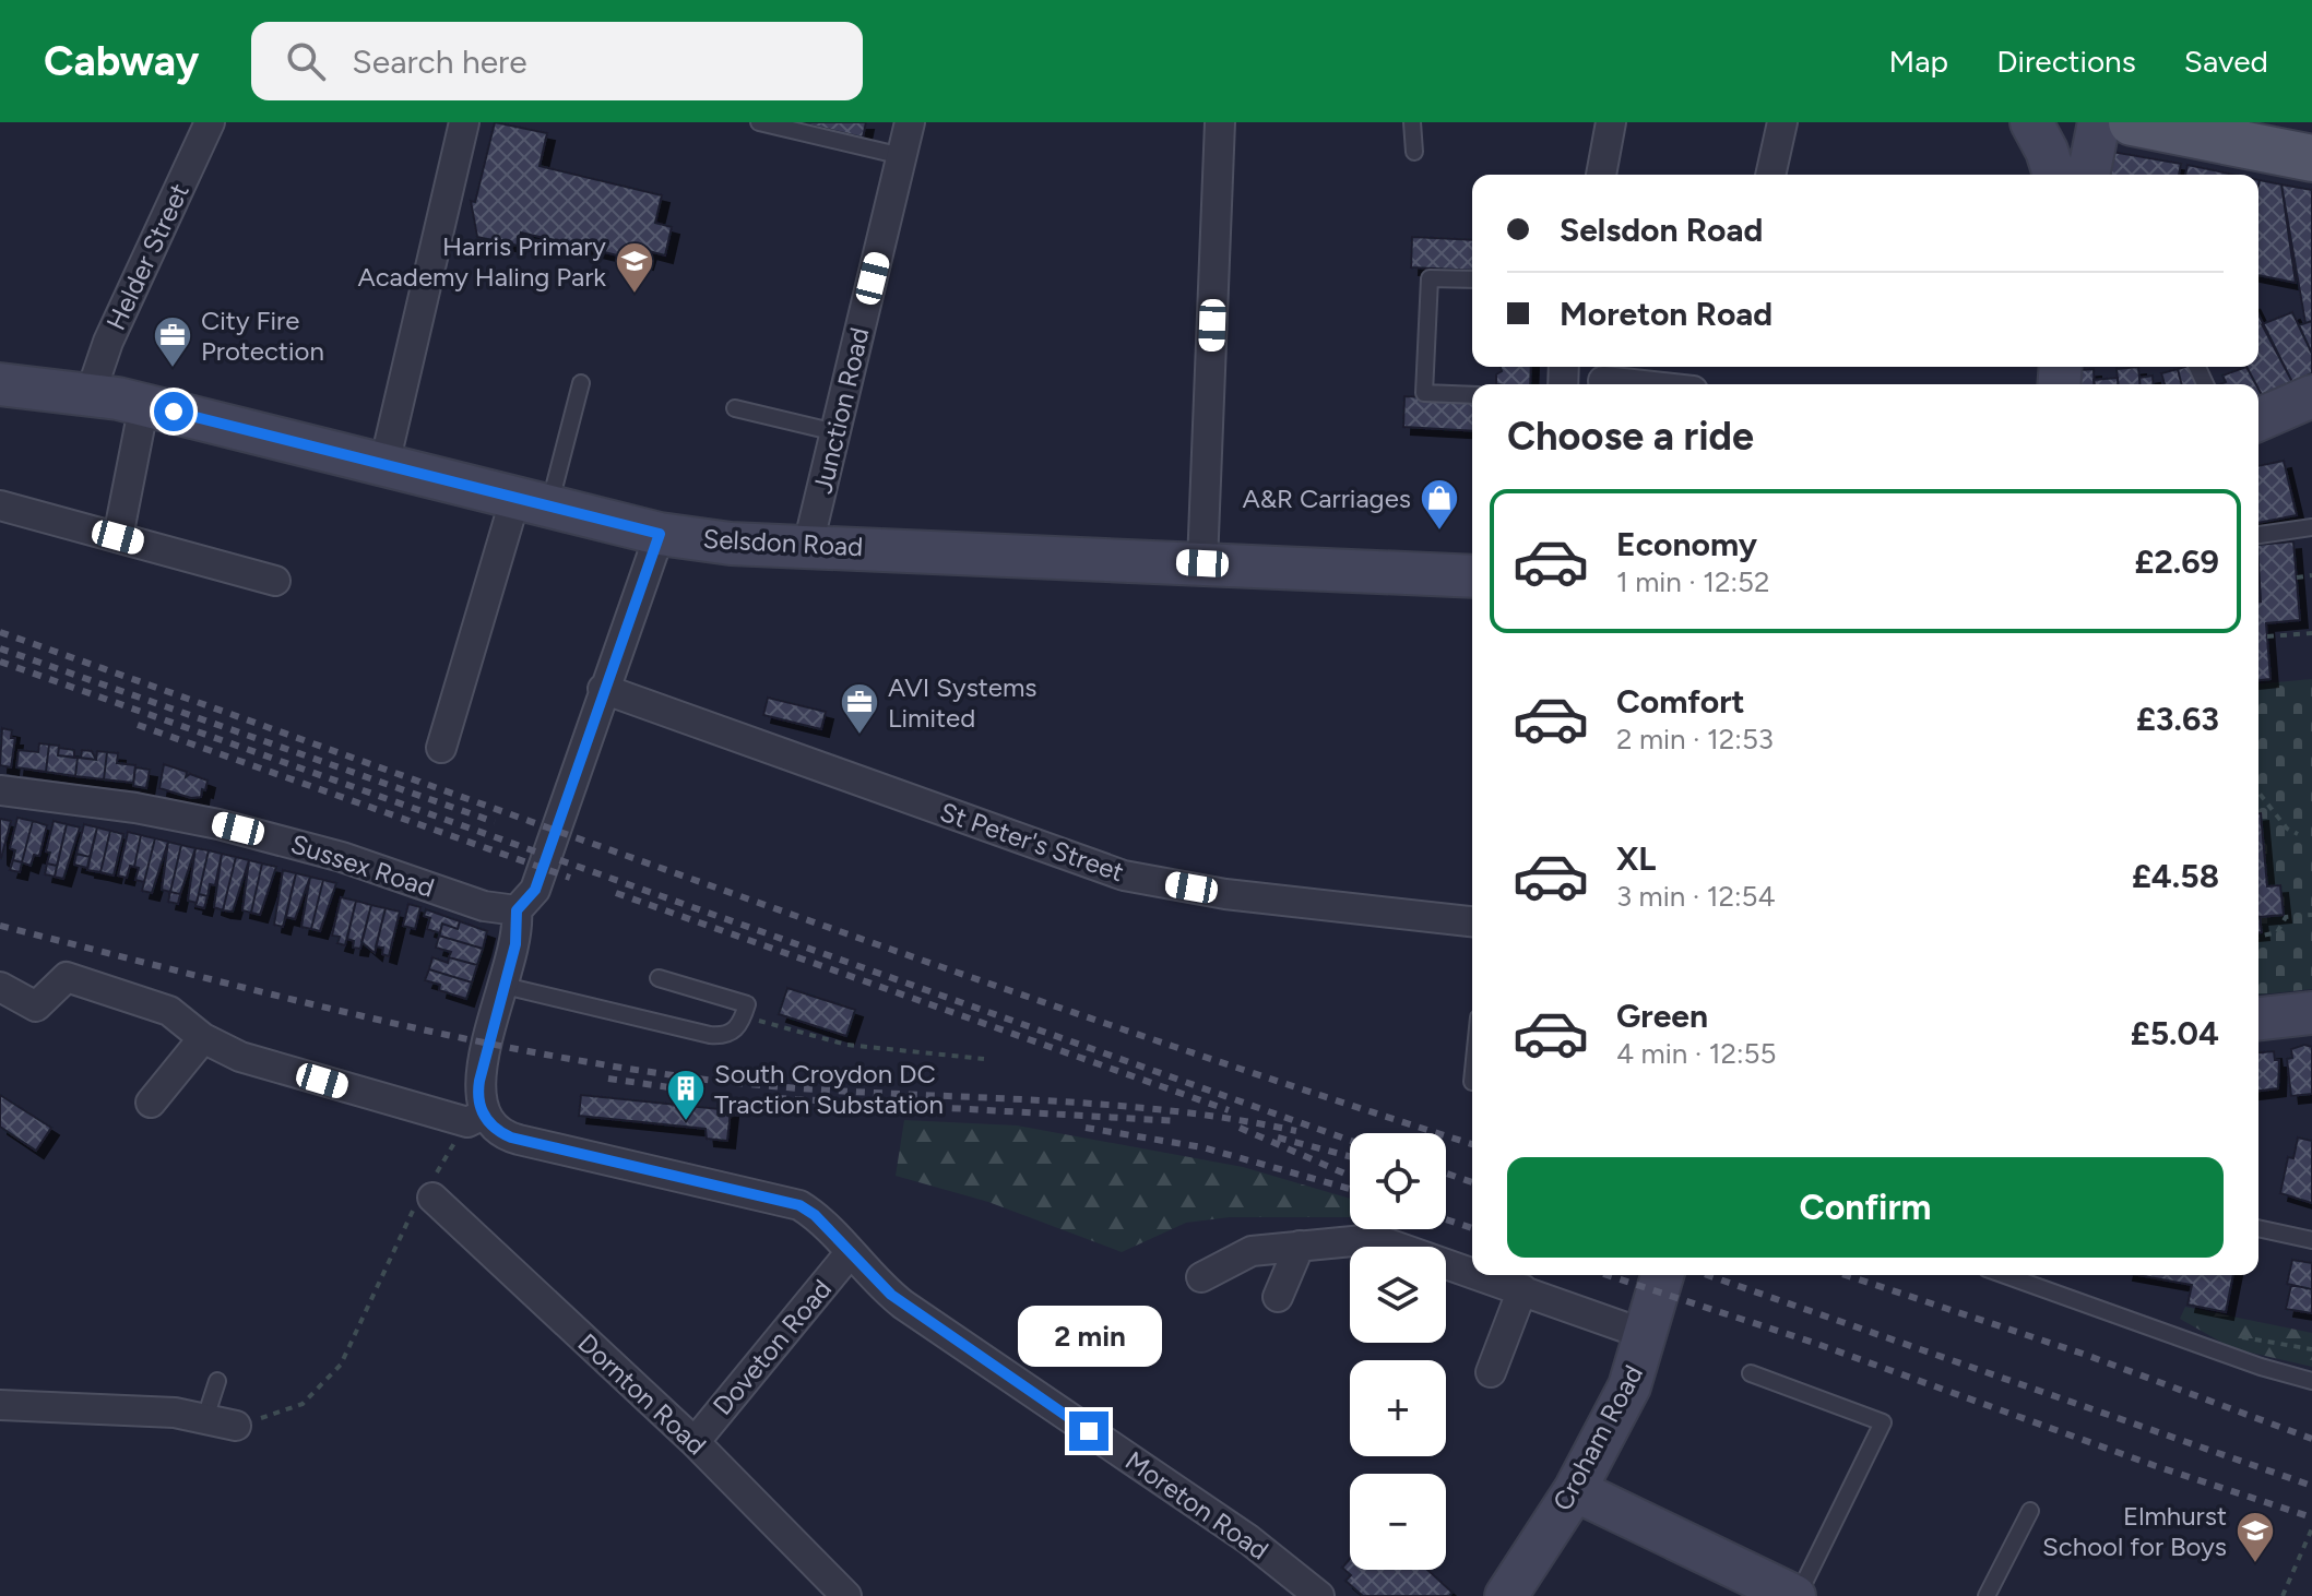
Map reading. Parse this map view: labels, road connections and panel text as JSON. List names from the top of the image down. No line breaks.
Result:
{"streets":{"main road":["Selsdon Road","Croham Road"],"street":["Helder Street","Junction Road","St Peter's Street","Sussex Road","Doveton Road","Dornton Road","Moreton Road"]},"crossings":[["Helder Street","Selsdon Road"],["Junction Road","Selsdon Road"],["Doveton Road","Dornton Road"],["Doveton Road","Moreton Road"]],"places":{"school or university":["Harris Primary Academy Haling Park","Elmhurst School for Boys"],"office":["City Fire Protection","AVI Systems Limited"],"shop":["A&R Carriages"],"building":["South Croydon DC Traction Substation"]},"page":{"header":"Cabway","search":"Search here","nav":["Map","Directions","Saved"],"banner":["Selsdon Road","Moreton Road"],"heading":"Choose a ride","list":[{"name":"Economy","note":"1 min · 12:52","value":"£2.69"},{"name":"Comfort","note":"2 min · 12:53","value":"£3.63"},{"name":"XL","note":"3 min · 12:54","value":"£4.58"},{"name":"Green","note":"4 min · 12:55","value":"£5.04"}],"map_buttons":["+","−"],"buttons":"Confirm","bubble":"2 min"}}
